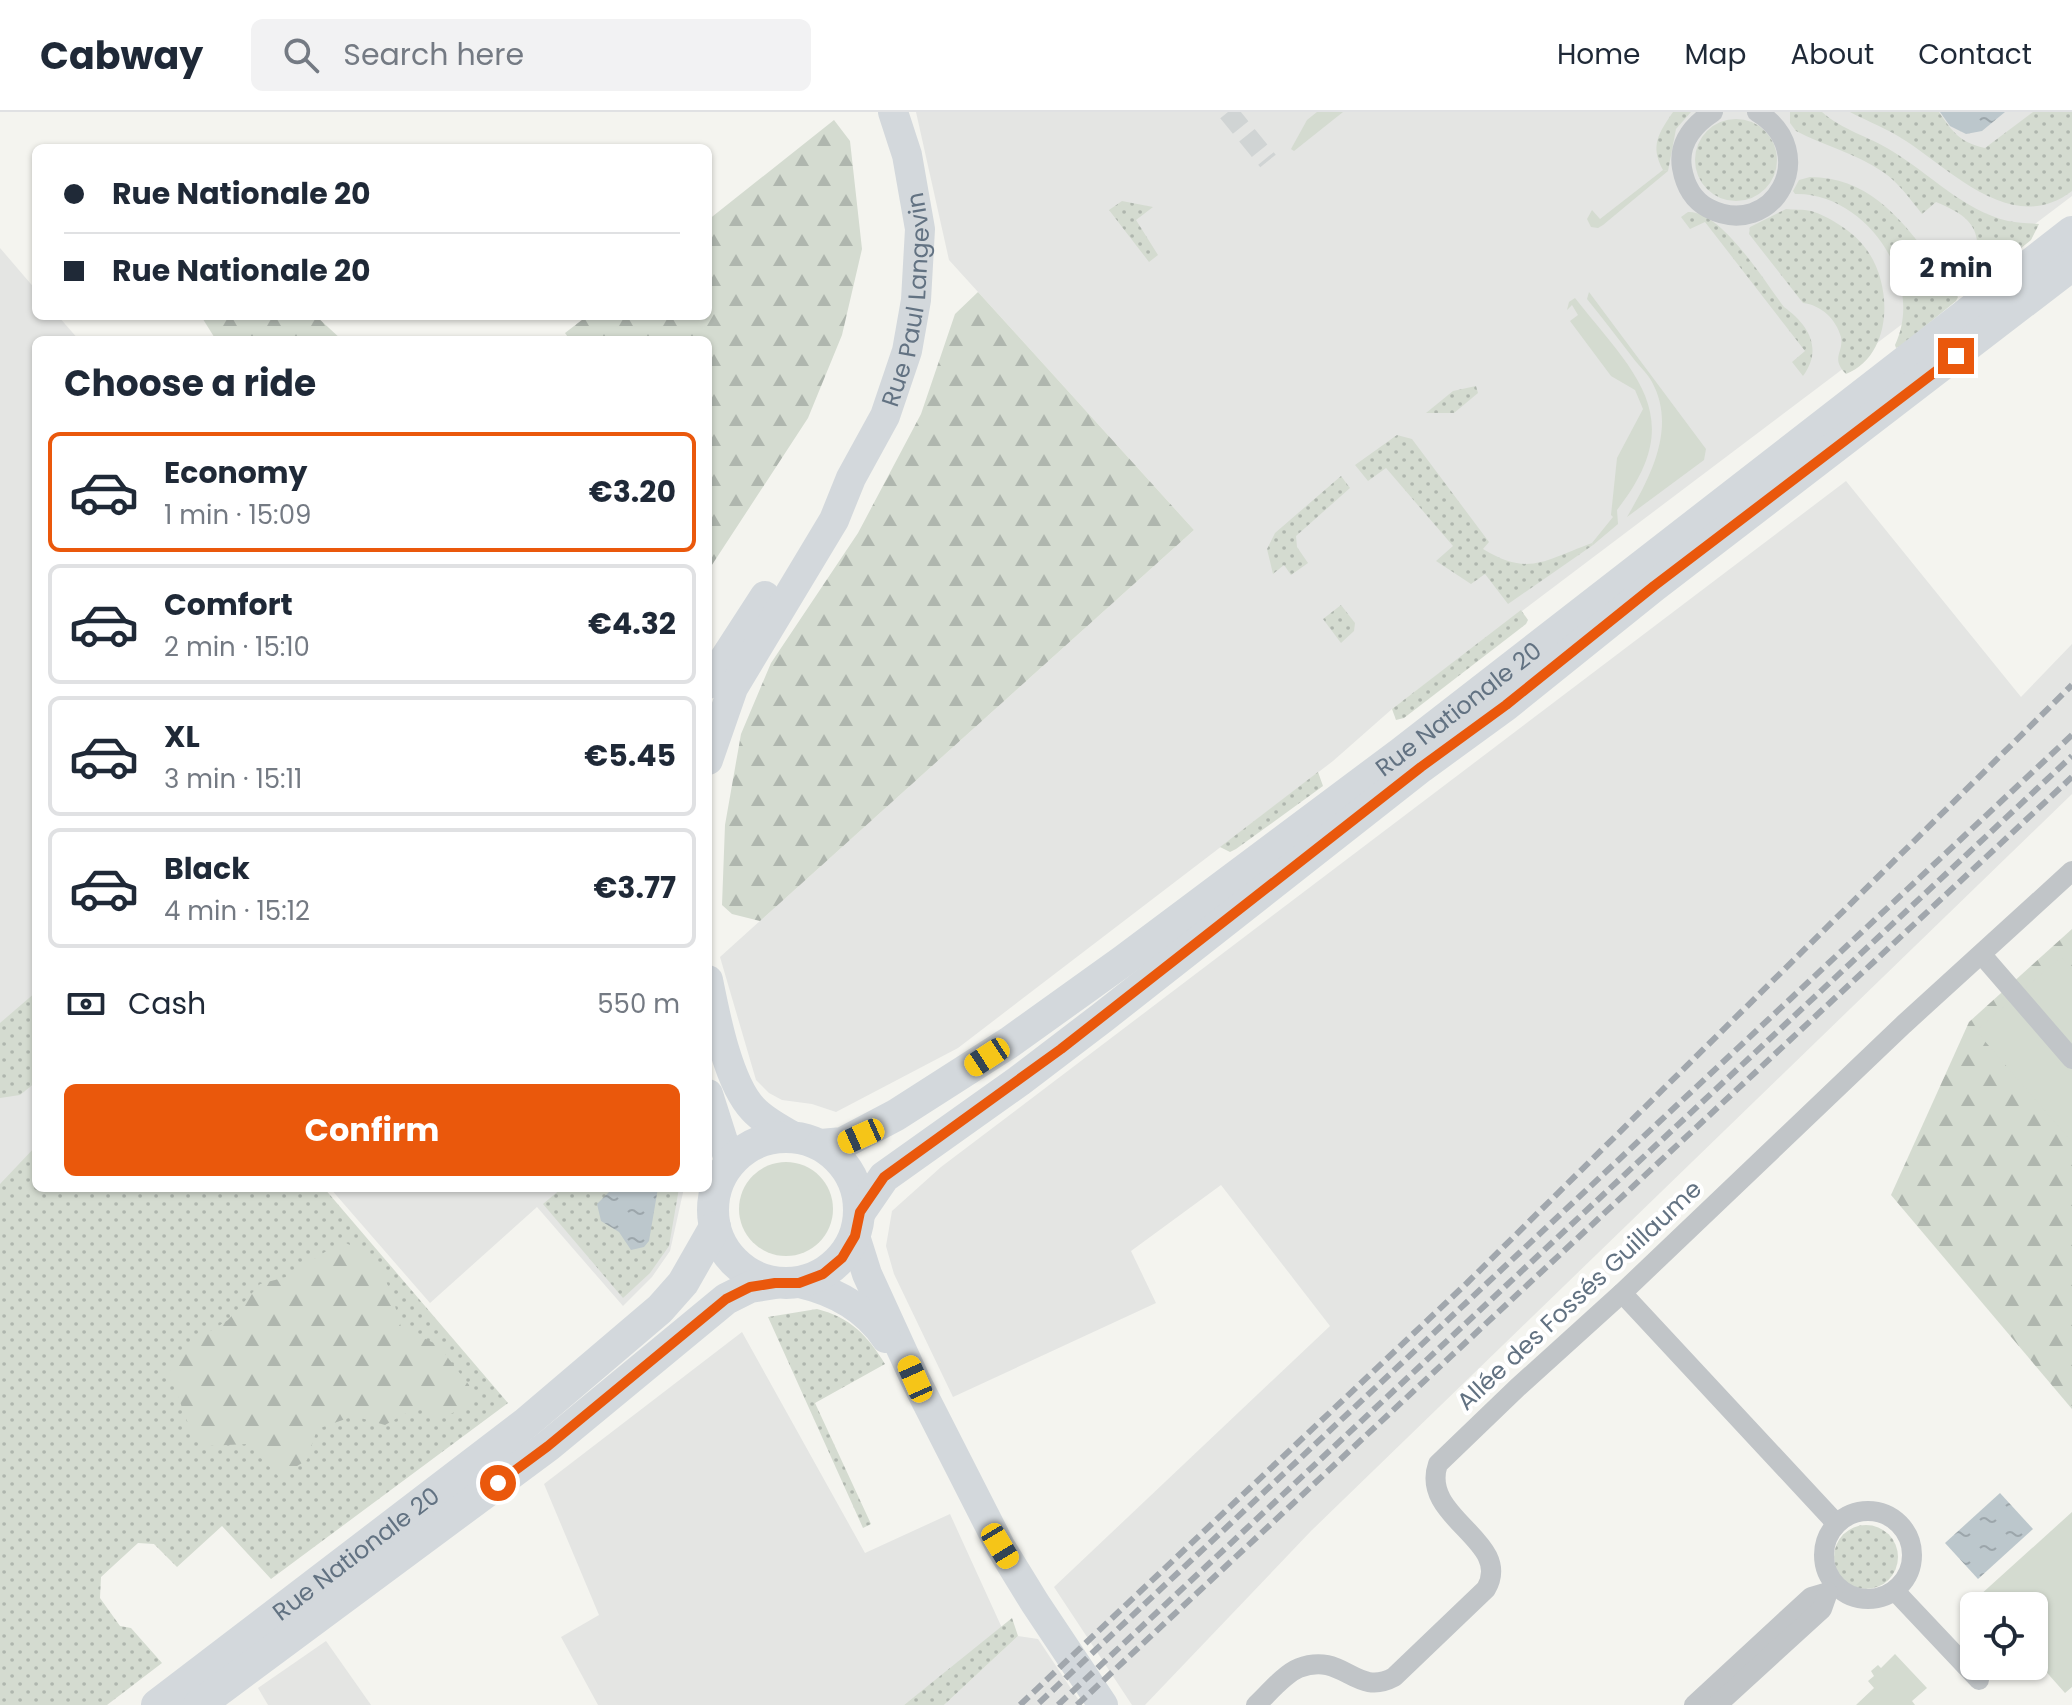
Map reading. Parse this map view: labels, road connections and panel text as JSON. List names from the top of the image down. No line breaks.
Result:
{"streets":{"main road":["Rue Paul Langevin","Rue Nationale 20"],"street":["Allée des Fossés Guillaume"]},"page":{"header":"Cabway","search":"Search here","nav":["Home","Map","About","Contact"],"banner":["Rue Nationale 20","Rue Nationale 20"],"bubble":"2 min","heading":"Choose a ride","list":[{"name":"Economy","note":"1 min · 15:09","value":"€3.20"},{"name":"Comfort","note":"2 min · 15:10","value":"€4.32"},{"name":"XL","note":"3 min · 15:11","value":"€5.45"},{"name":"Black","note":"4 min · 15:12","value":"€3.77"}],"pay":["Cash","550 m"],"buttons":"Confirm"}}
